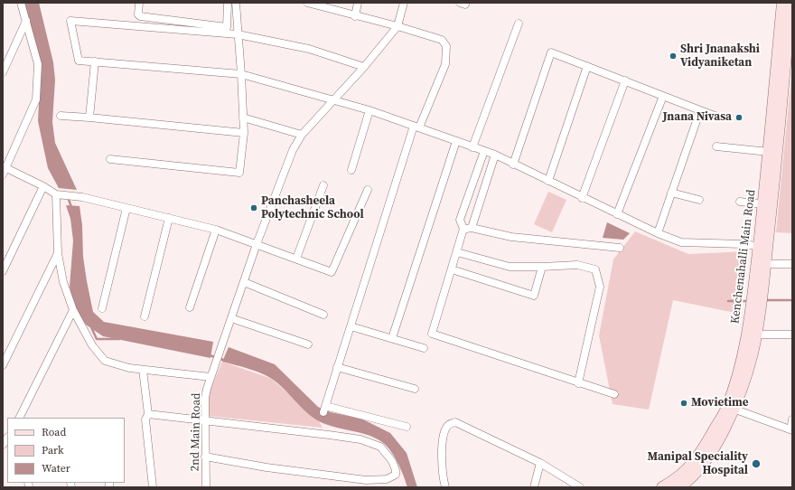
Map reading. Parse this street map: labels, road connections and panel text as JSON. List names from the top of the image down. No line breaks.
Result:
{"streets":{"main road":["Kenchenahalli Main Road"],"street":["2nd Main Road"]},"places":["Shri Jnanakshi Vidyaniketan","Jnana Nivasa","Panchasheela Polytechnic School","Movietime","Manipal Speciality Hospital"],"legend":["Road","Park","Water"]}
